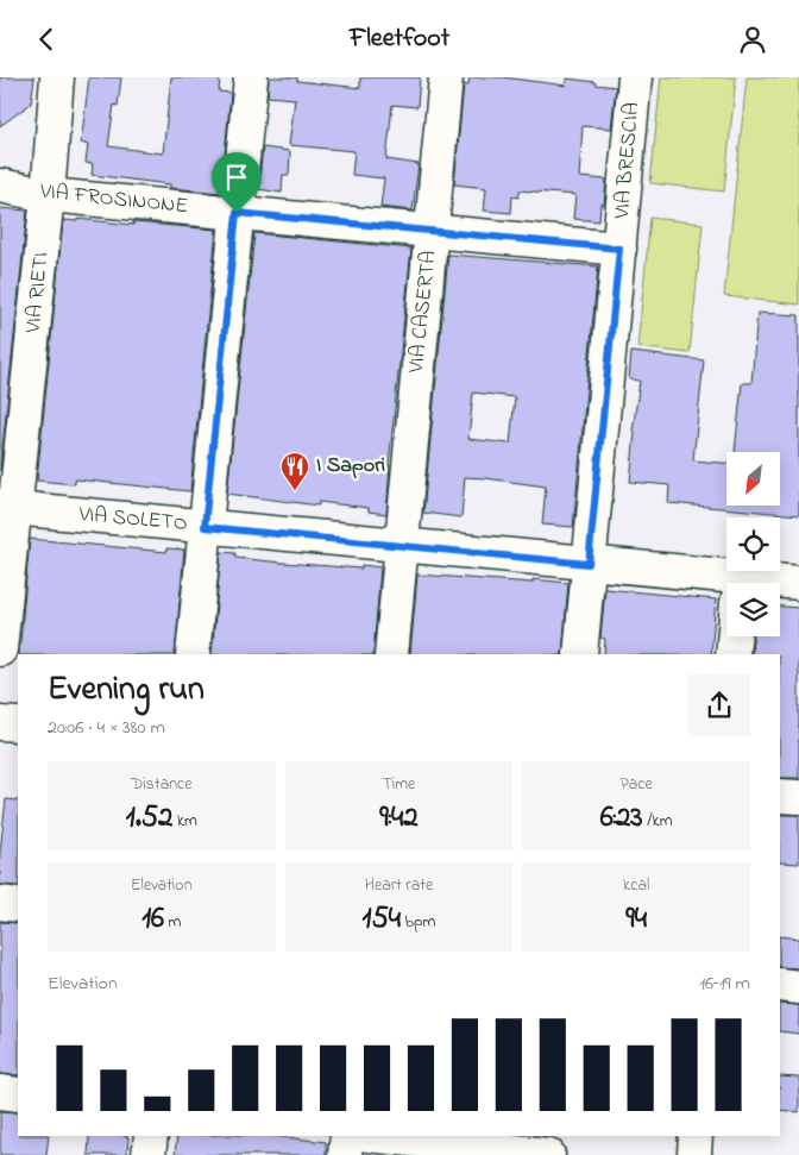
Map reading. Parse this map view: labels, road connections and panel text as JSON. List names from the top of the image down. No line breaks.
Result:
{"streets":{"street":["VIA BRESCIA","VIA FROSINONE","VIA RIETI","VIA CASERTA","VIA SOLETO"]},"crossings":[["VIA BRESCIA","VIA FROSINONE"],["VIA BRESCIA","VIA SOLETO"],["VIA FROSINONE","VIA RIETI"],["VIA FROSINONE","VIA CASERTA"],["VIA RIETI","VIA SOLETO"],["VIA CASERTA","VIA SOLETO"]],"places":{"restaurant":["I Sapori"]},"north":"bottom left","page":{"header":"Fleetfoot","heading":["Evening run","20:06 · 4 × 380 m"],"stats":[["Distance","1.52 km"],["Time","9:42"],["Pace","6:23 /km"],["Elevation","16 m"],["Heart rate","154 bpm"],["kcal","94"]],"chart":["Elevation","16–19 m"]}}
